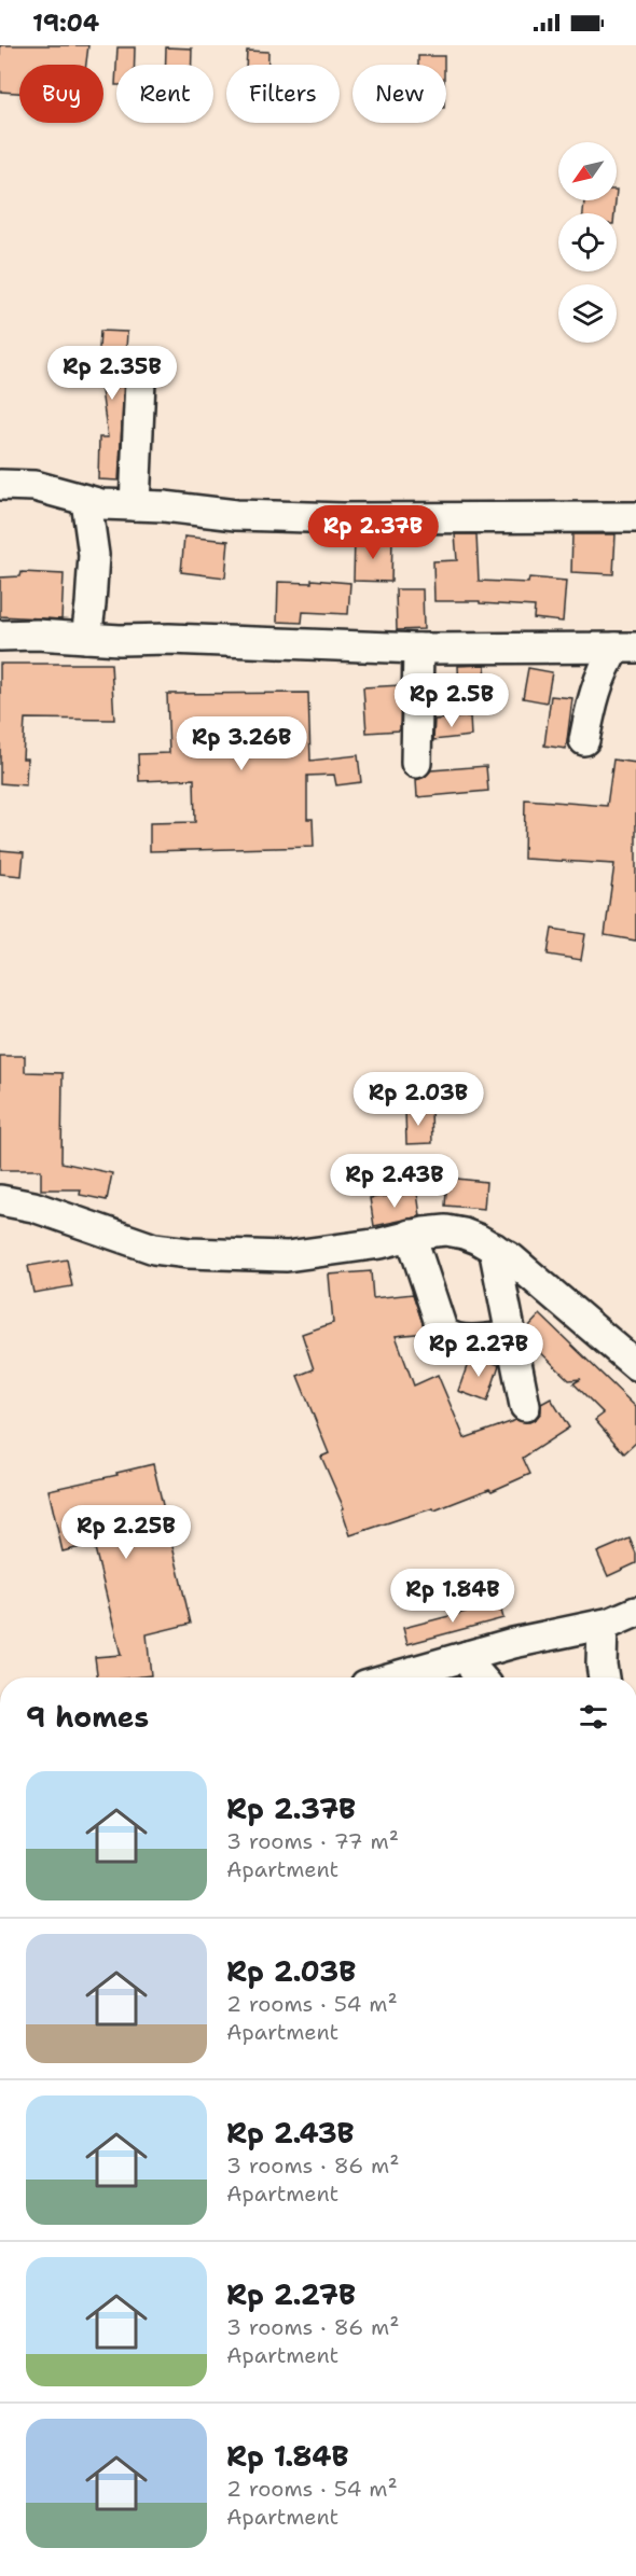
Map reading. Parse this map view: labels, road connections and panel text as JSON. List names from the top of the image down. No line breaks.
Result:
{"north":"bottom left","page":{"status":"19:04","chip":["Buy","Rent","Filters","New"],"price":["Rp 2.35B","Rp 2.37B","Rp 2.5B","Rp 3.26B","Rp 2.03B","Rp 2.43B","Rp 2.27B","Rp 2.25B","Rp 1.84B"],"heading":"9 homes","list":[{"name":"Rp 2.37B","note":"3 rooms · 77 m² · Apartment"},{"name":"Rp 2.03B","note":"2 rooms · 54 m² · Apartment"},{"name":"Rp 2.43B","note":"3 rooms · 86 m² · Apartment"},{"name":"Rp 2.27B","note":"3 rooms · 86 m² · Apartment"},{"name":"Rp 1.84B","note":"2 rooms · 54 m² · Apartment"}]}}
